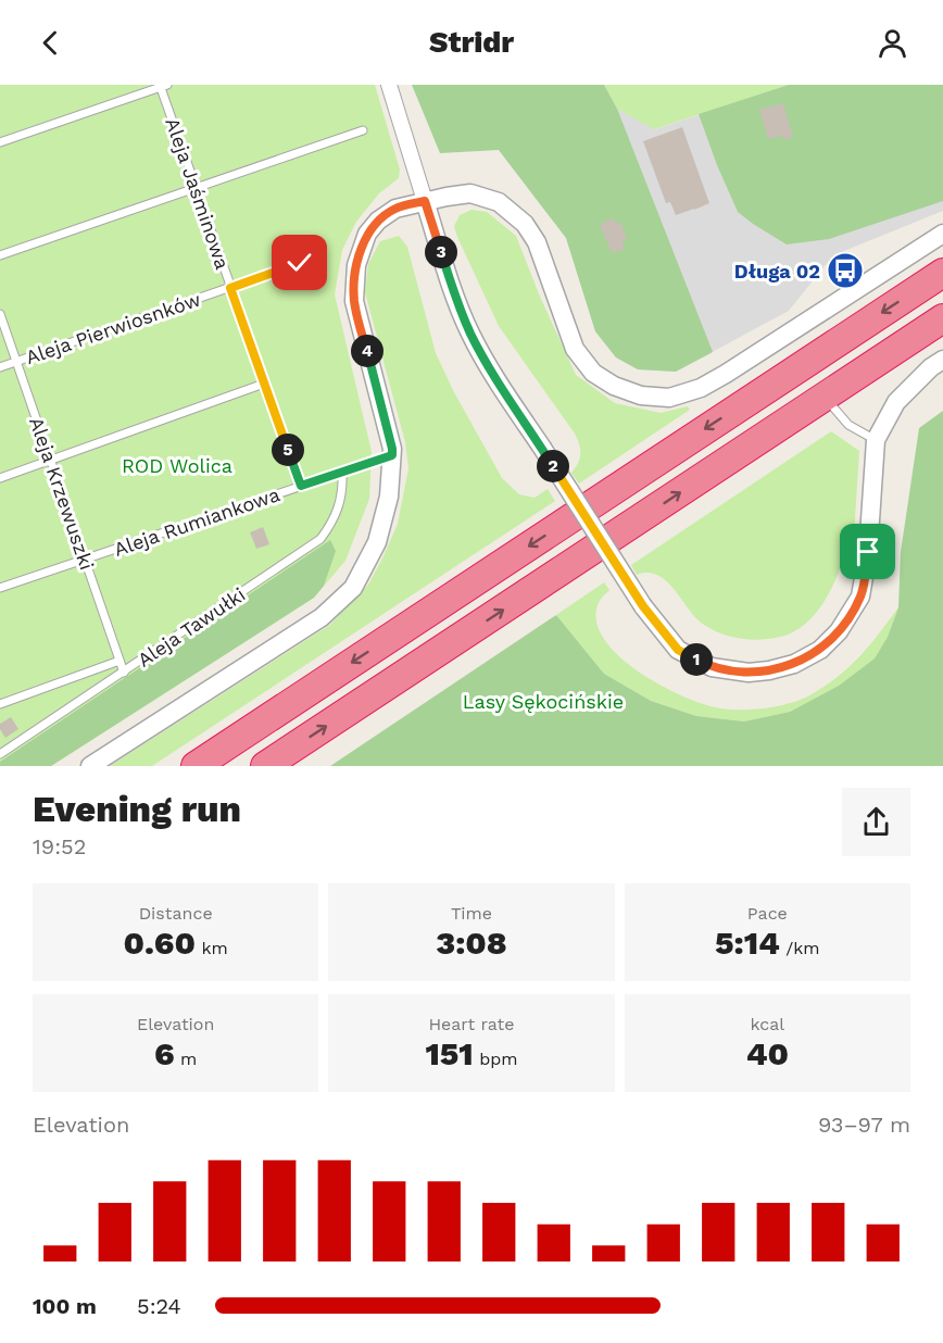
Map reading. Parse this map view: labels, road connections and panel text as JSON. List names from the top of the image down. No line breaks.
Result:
{"streets":{"lane":["Aleja Jaśminowa","Aleja Pierwiosnków","Aleja Krzewuszki","Aleja Rumiankowa","Aleja Tawułki"]},"crossings":[["Aleja Jaśminowa","Aleja Pierwiosnków"],["Aleja Jaśminowa","Aleja Rumiankowa"],["Aleja Pierwiosnków","Aleja Krzewuszki"],["Aleja Krzewuszki","Aleja Rumiankowa"],["Aleja Krzewuszki","Aleja Tawułki"],["Aleja Rumiankowa","Aleja Tawułki"]],"parks":["ROD Wolica","Lasy Sękocińskie"],"places":{"bus stop":["Długa 02"]},"page":{"header":"Stridr","pins":["3","4","5","2","1"],"heading":["Evening run","19:52"],"stats":[["Distance","0.60 km"],["Time","3:08"],["Pace","5:14 /km"],["Elevation","6 m"],["Heart rate","151 bpm"],["kcal","40"]],"chart":["Elevation","93–97 m"],"list":[{"name":"100 m","note":"5:24"}]}}
